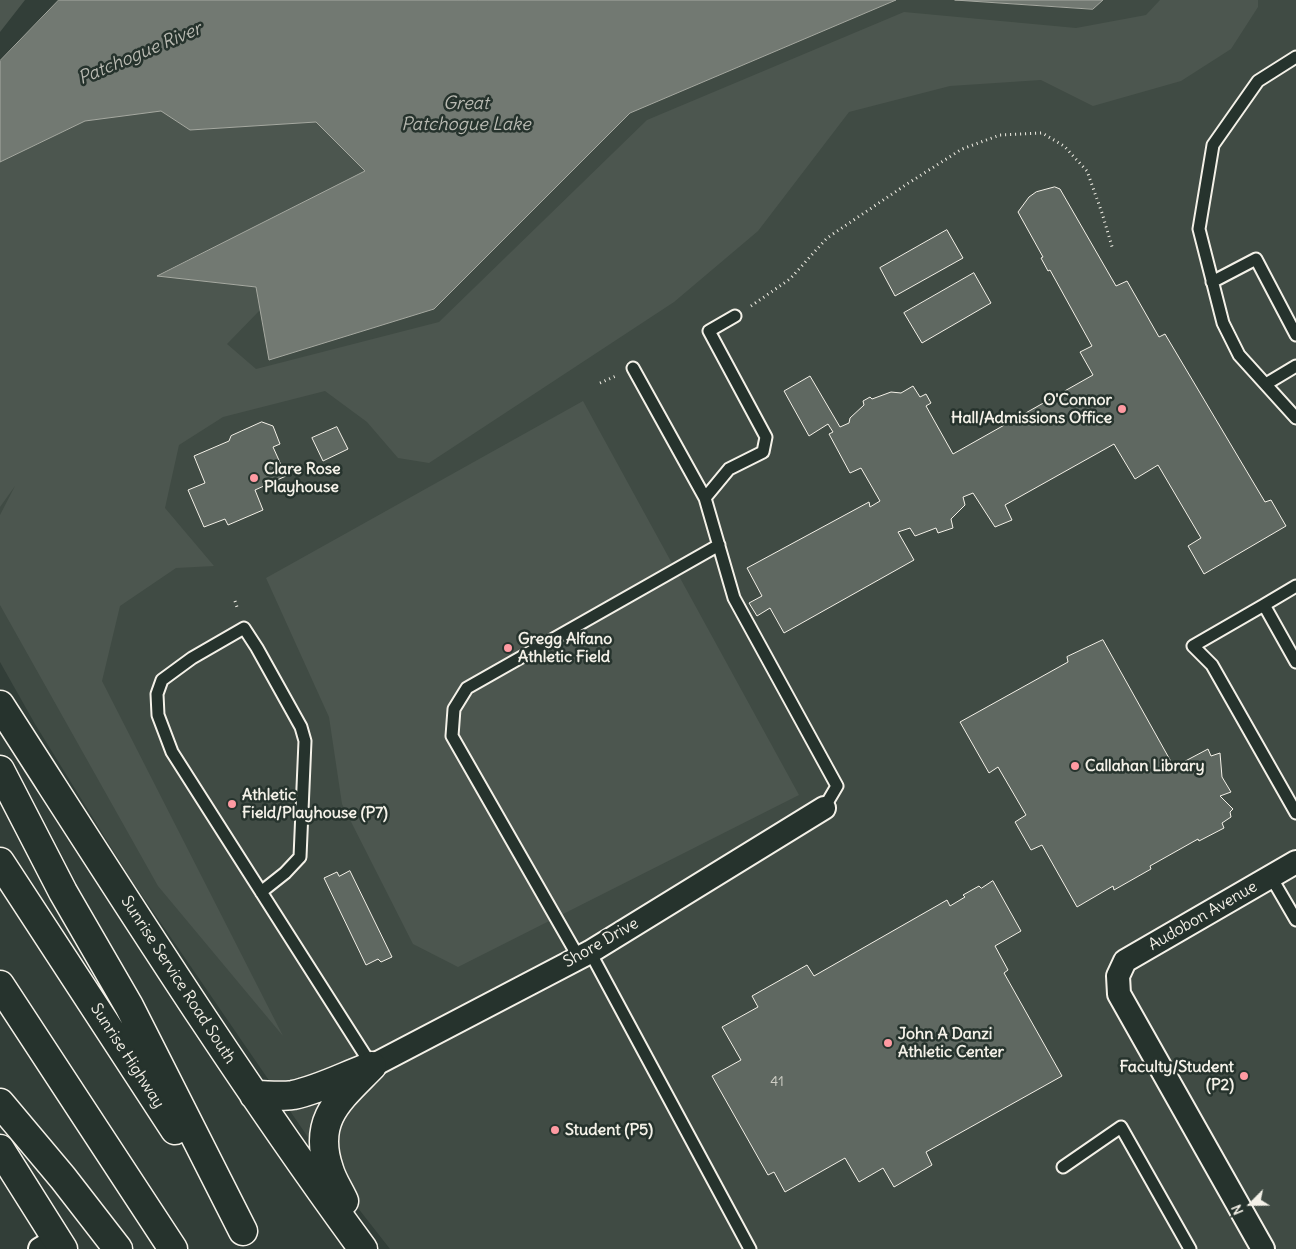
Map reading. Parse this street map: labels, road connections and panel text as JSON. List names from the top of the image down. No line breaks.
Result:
{"streets":{"main road":["Sunrise Service Road South","Sunrise Highway"],"street":["Audobon Avenue","Shore Drive"]},"water":["Patchogue River","Great Patchogue Lake"],"places":["O'Connor Hall/Admissions Office","Clare Rose Playhouse","Gregg Alfano Athletic Field","Callahan Library","Athletic Field/Playhouse (P7)","John A Danzi Athletic Center","Faculty/Student (P2)","Student (P5)"],"house_numbers":["41"],"north":"bottom left"}
